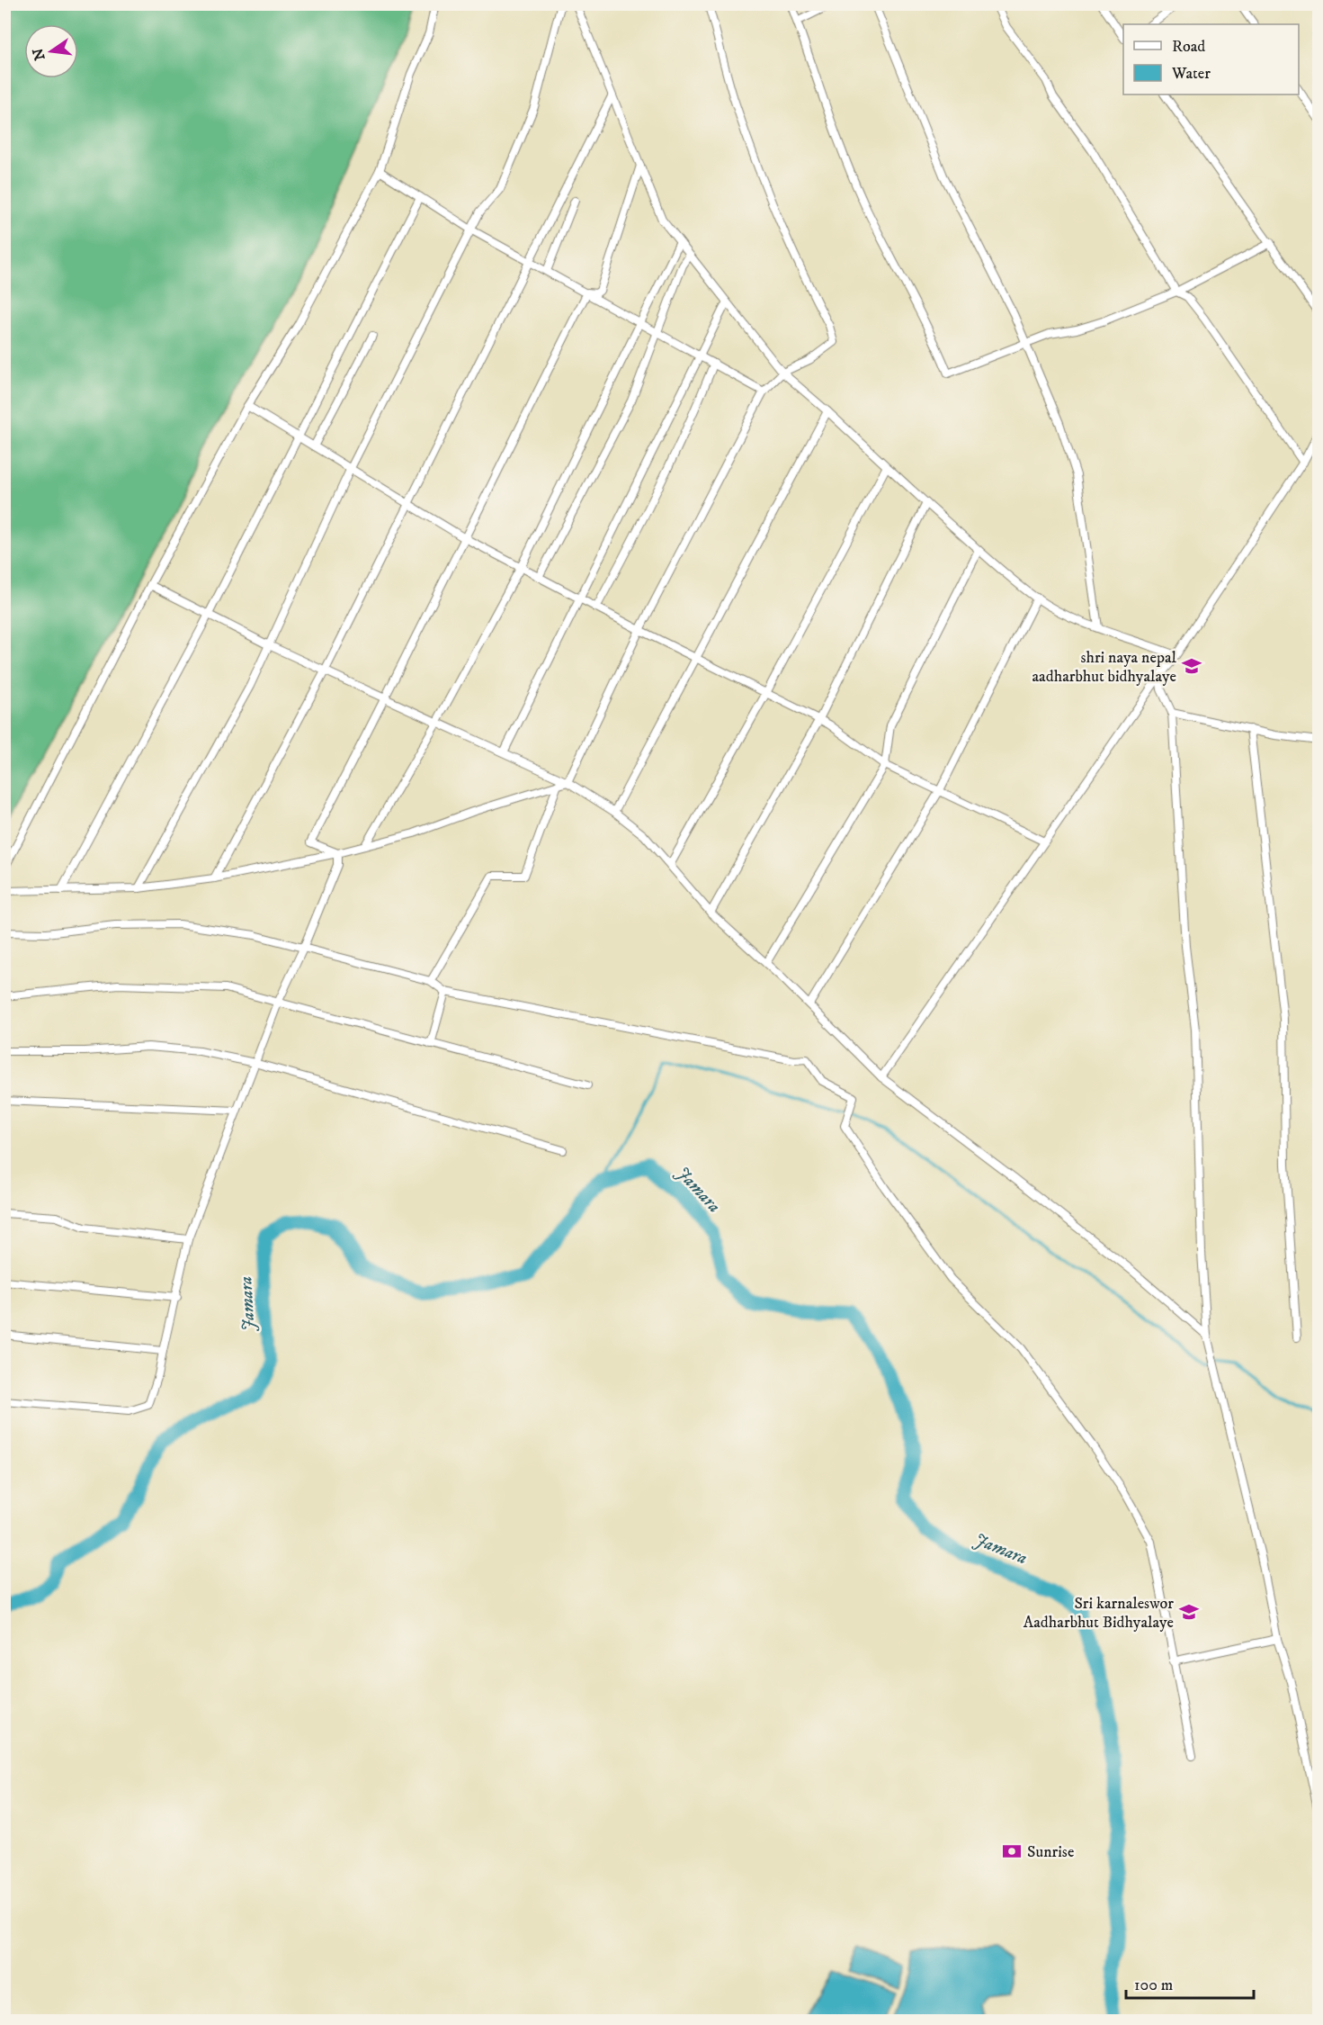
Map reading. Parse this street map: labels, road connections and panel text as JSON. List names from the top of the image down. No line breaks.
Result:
{"water":["Jamara"],"places":{"school or university":["shri naya nepal aadharbhut bidhyalaye","Sri karnaleswor Aadharbhut Bidhyalaye"],"bank":["Sunrise"]},"legend":["Road","Water"],"scale_bar":"100 m","north":"left"}
